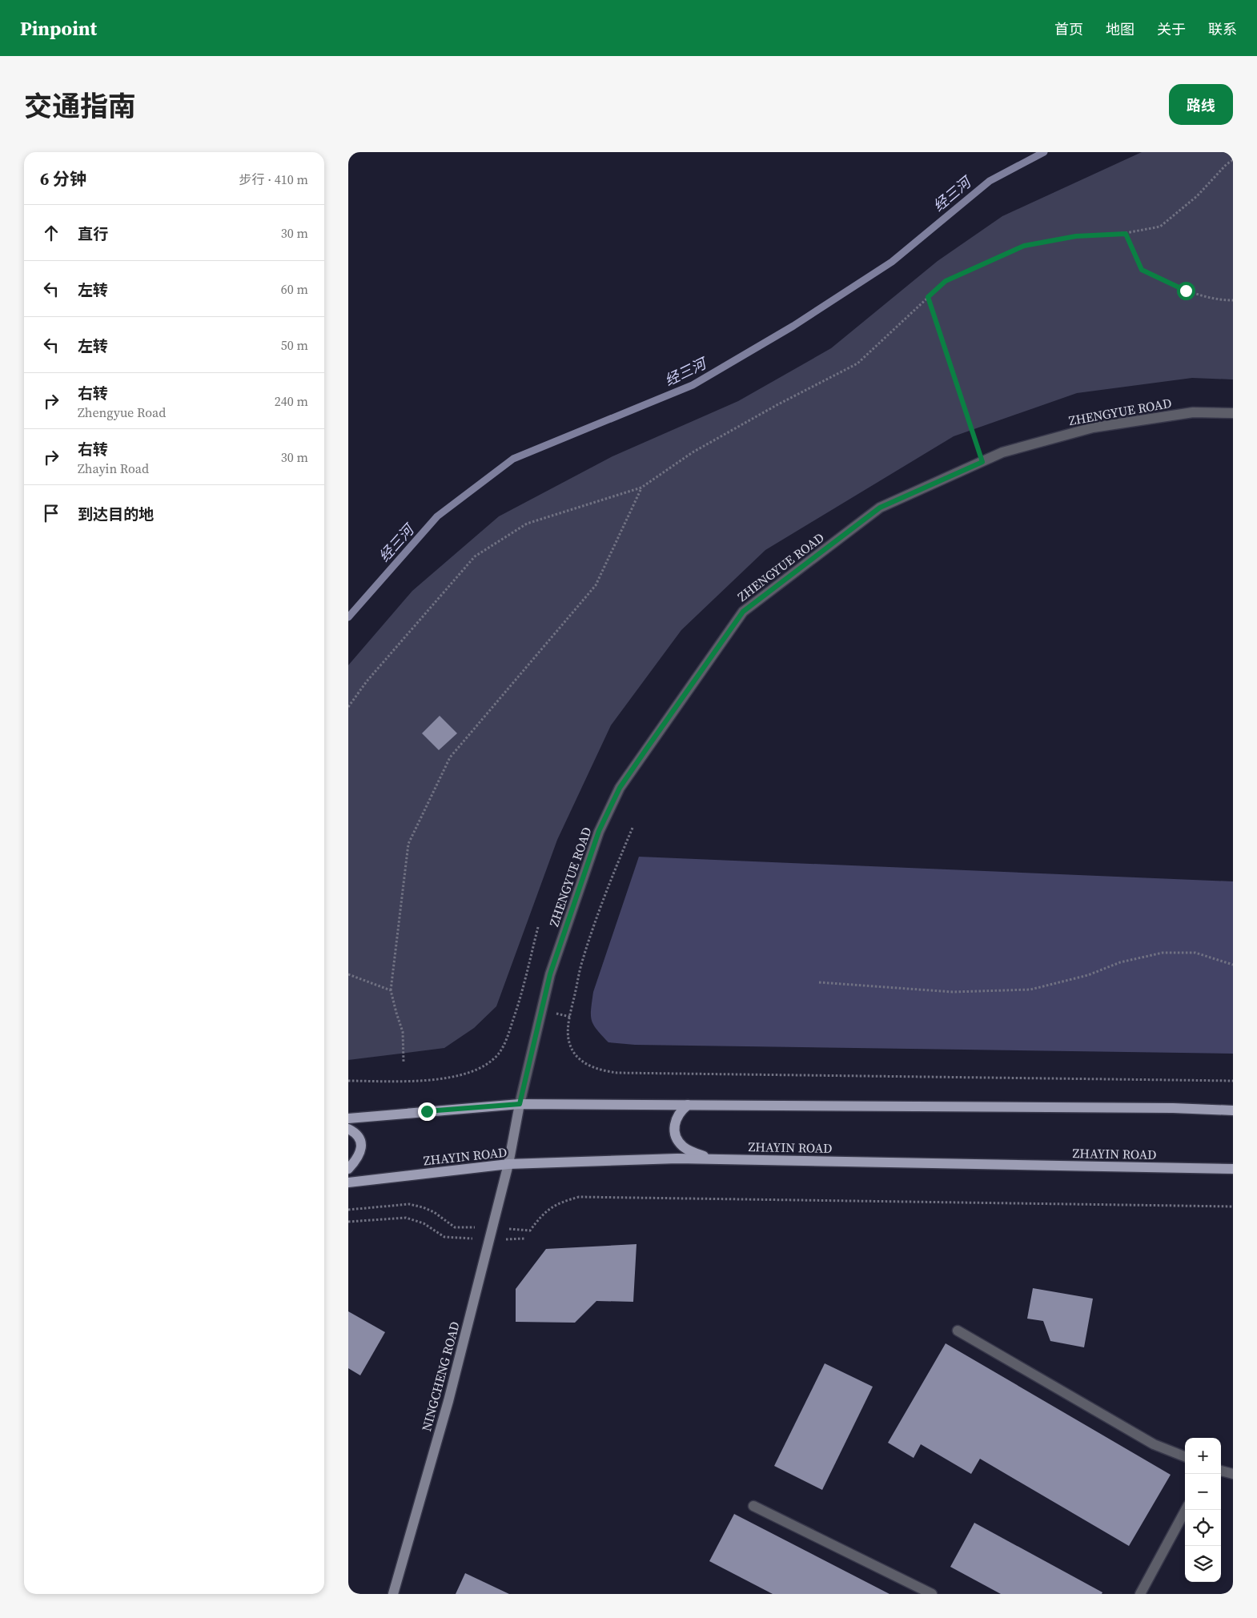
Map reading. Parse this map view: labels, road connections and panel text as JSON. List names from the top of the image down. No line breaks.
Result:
{"streets":{"main road":["ZHAYIN ROAD"],"street":["ZHENGYUE ROAD","NINGCHENG ROAD"]},"crossings":[["ZHENGYUE ROAD","NINGCHENG ROAD"],["ZHAYIN ROAD","NINGCHENG ROAD"]],"water":["经三河"],"page":{"header":"Pinpoint","nav":["首页","地图","关于","联系"],"title":"交通指南","buttons":"路线","heading":["6 分钟","步行 · 410 m"],"list":[["直行","30 m"],["左转","60 m"],["左转","50 m"],["右转","Zhengyue Road","240 m"],["右转","Zhayin Road","30 m"],"到达目的地"],"map_buttons":["+","−"]}}
